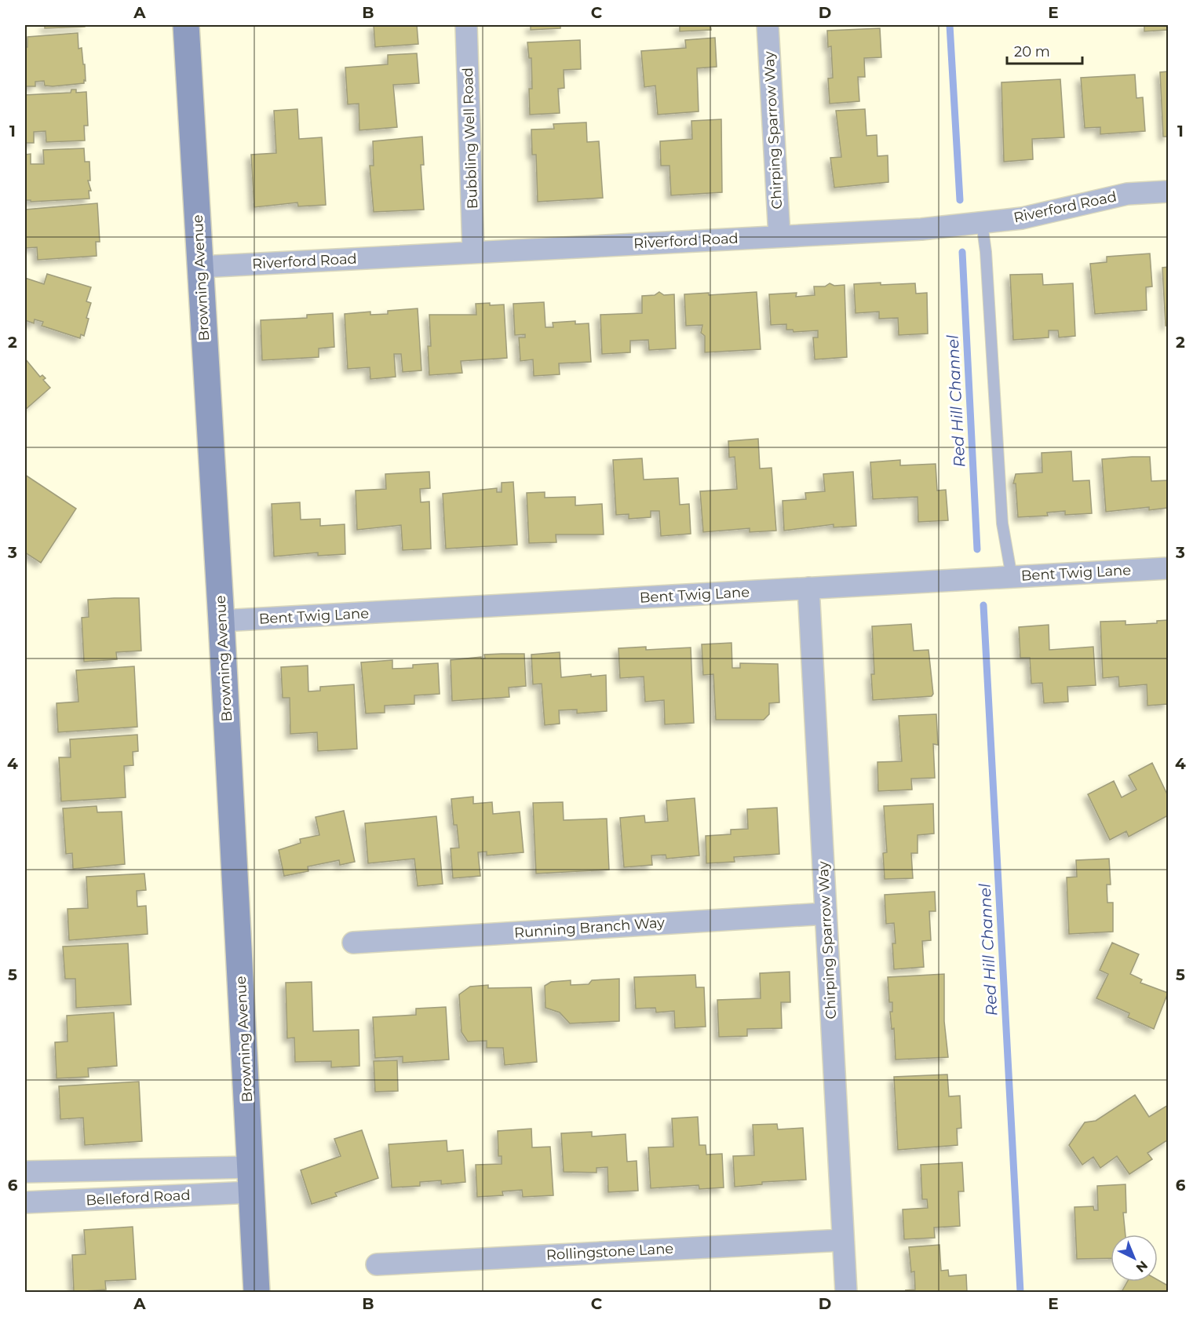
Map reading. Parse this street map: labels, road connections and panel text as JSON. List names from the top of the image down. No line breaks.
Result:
{"streets":{"street":["Chirping Sparrow Way","Bubbling Well Road","Riverford Road","Browning Avenue","Bent Twig Lane","Running Branch Way","Belleford Road","Rollingstone Lane"]},"crossings":[["Chirping Sparrow Way","Riverford Road"],["Chirping Sparrow Way","Bent Twig Lane"],["Chirping Sparrow Way","Running Branch Way"],["Chirping Sparrow Way","Rollingstone Lane"],["Bubbling Well Road","Riverford Road"],["Riverford Road","Browning Avenue"],["Browning Avenue","Bent Twig Lane"],["Browning Avenue","Belleford Road"]],"water":["Red Hill Channel"],"scale_bar":"20 m","north":"bottom right","grid":{"columns":["A","B","C","D","E"],"rows":["1","2","3","4","5","6"]}}
